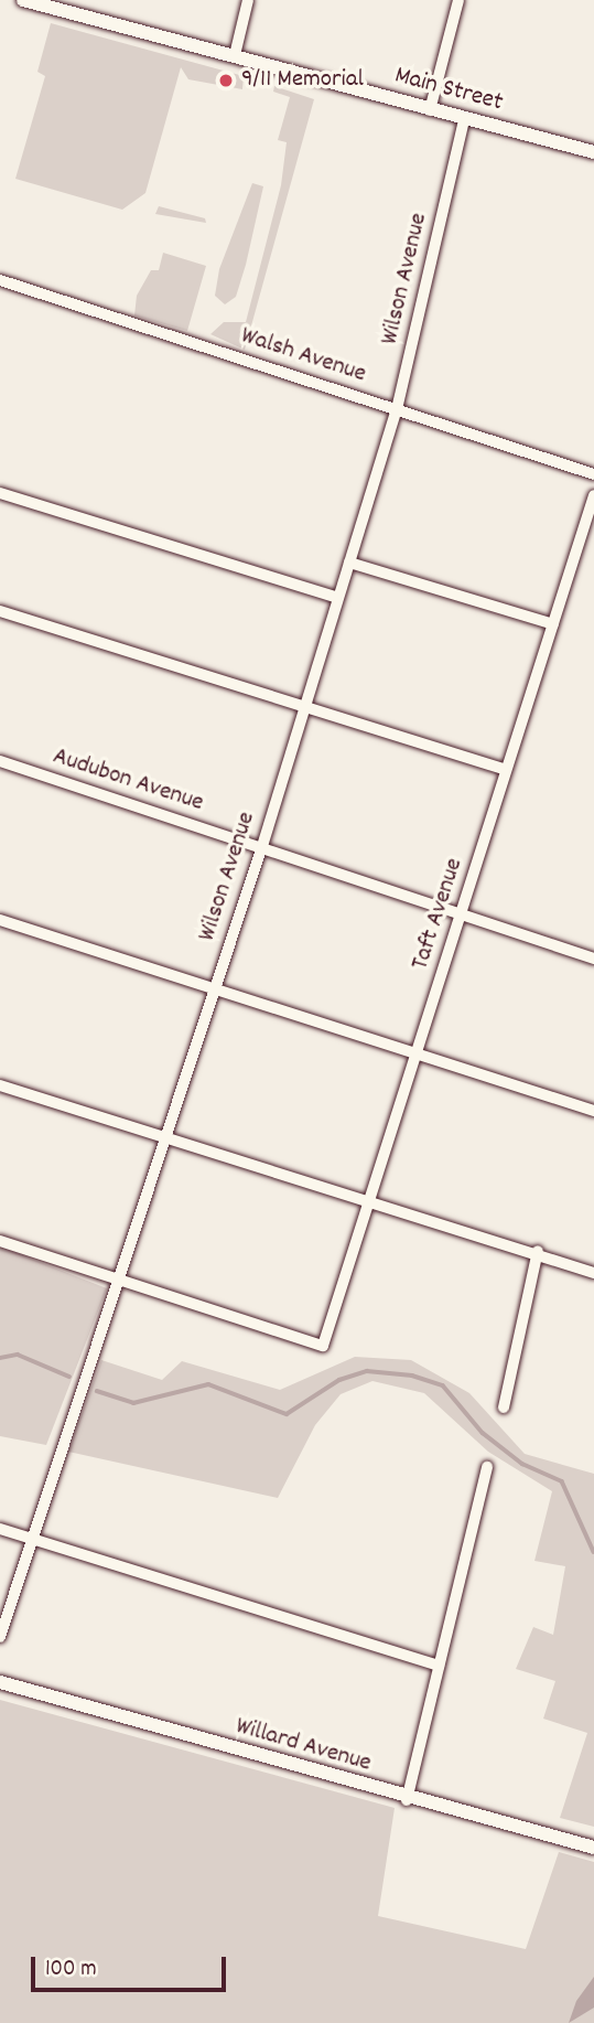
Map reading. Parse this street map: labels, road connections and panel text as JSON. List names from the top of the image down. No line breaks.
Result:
{"streets":{"main road":["Main Street","Willard Avenue"],"street":["Wilson Avenue","Walsh Avenue","Audubon Avenue","Taft Avenue"]},"crossings":[["Main Street","Wilson Avenue"],["Wilson Avenue","Walsh Avenue"],["Wilson Avenue","Audubon Avenue"],["Wilson Avenue","Taft Avenue"],["Audubon Avenue","Taft Avenue"]],"places":["9/11 Memorial"],"scale_bar":"100 m"}
